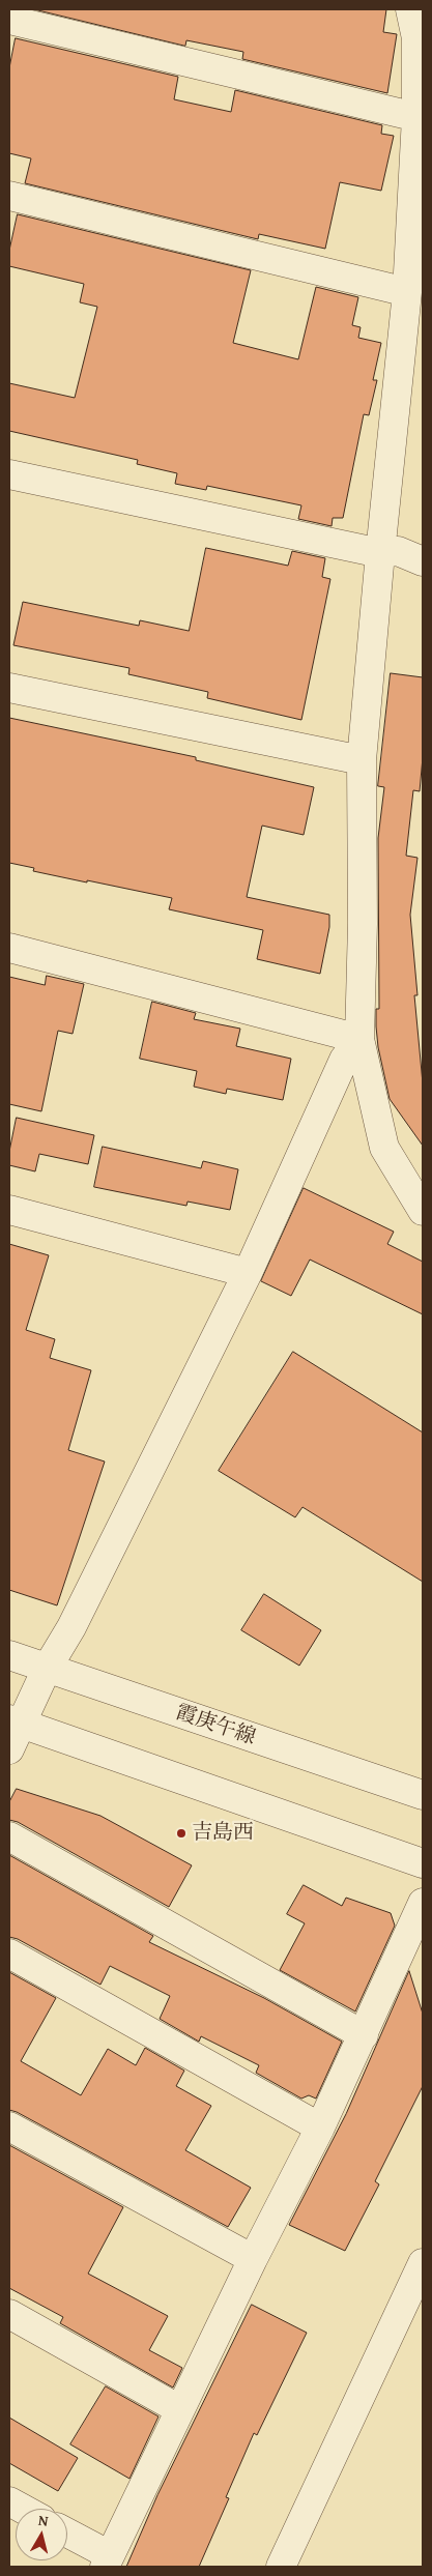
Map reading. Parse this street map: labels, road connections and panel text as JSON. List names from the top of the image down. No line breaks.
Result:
{"streets":{"street":["霞庚午線"]},"places":["吉島西"],"north":"top"}
